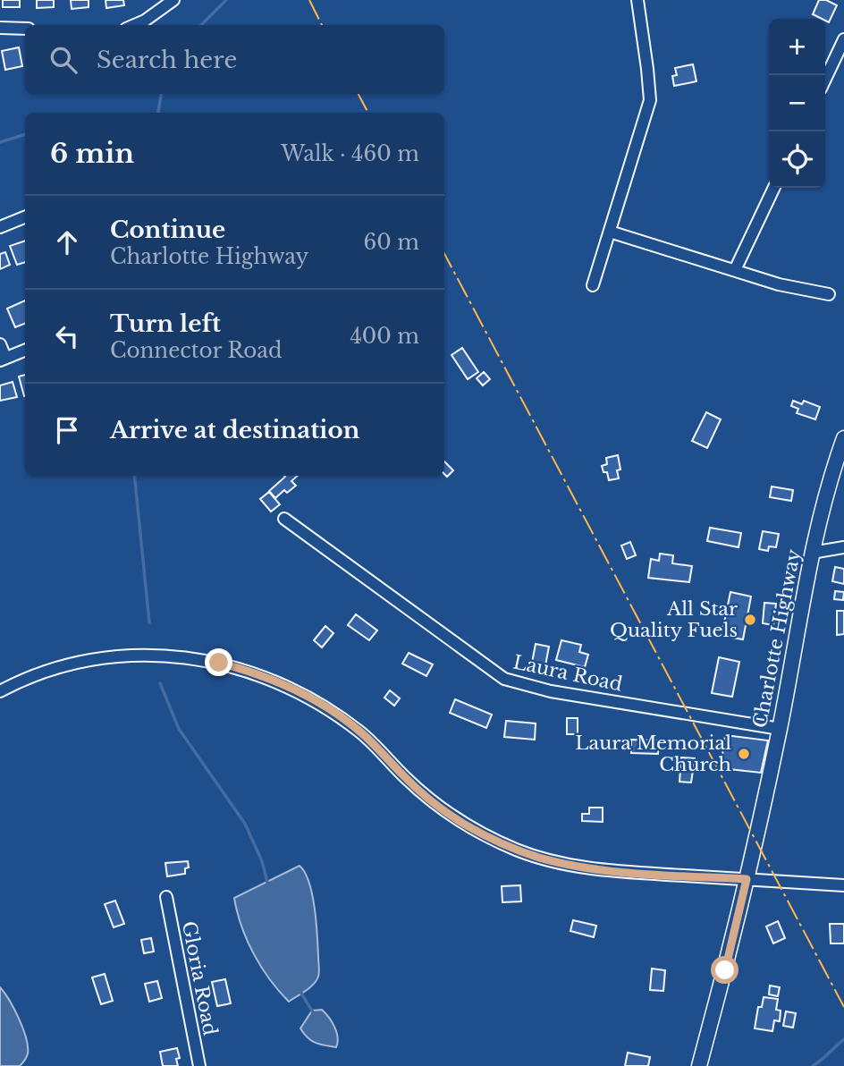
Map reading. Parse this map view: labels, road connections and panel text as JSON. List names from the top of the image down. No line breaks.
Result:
{"streets":{"main road":["Charlotte Highway"],"street":["Laura Road","Gloria Road"]},"crossings":[["Charlotte Highway","Laura Road"]],"places":["All Star Quality Fuels","Laura Memorial Church"],"page":{"map_buttons":["+","−"],"search":"Search here","heading":["6 min","Walk · 460 m"],"list":[["Continue","Charlotte Highway","60 m"],["Turn left","Connector Road","400 m"],"Arrive at destination"]}}
